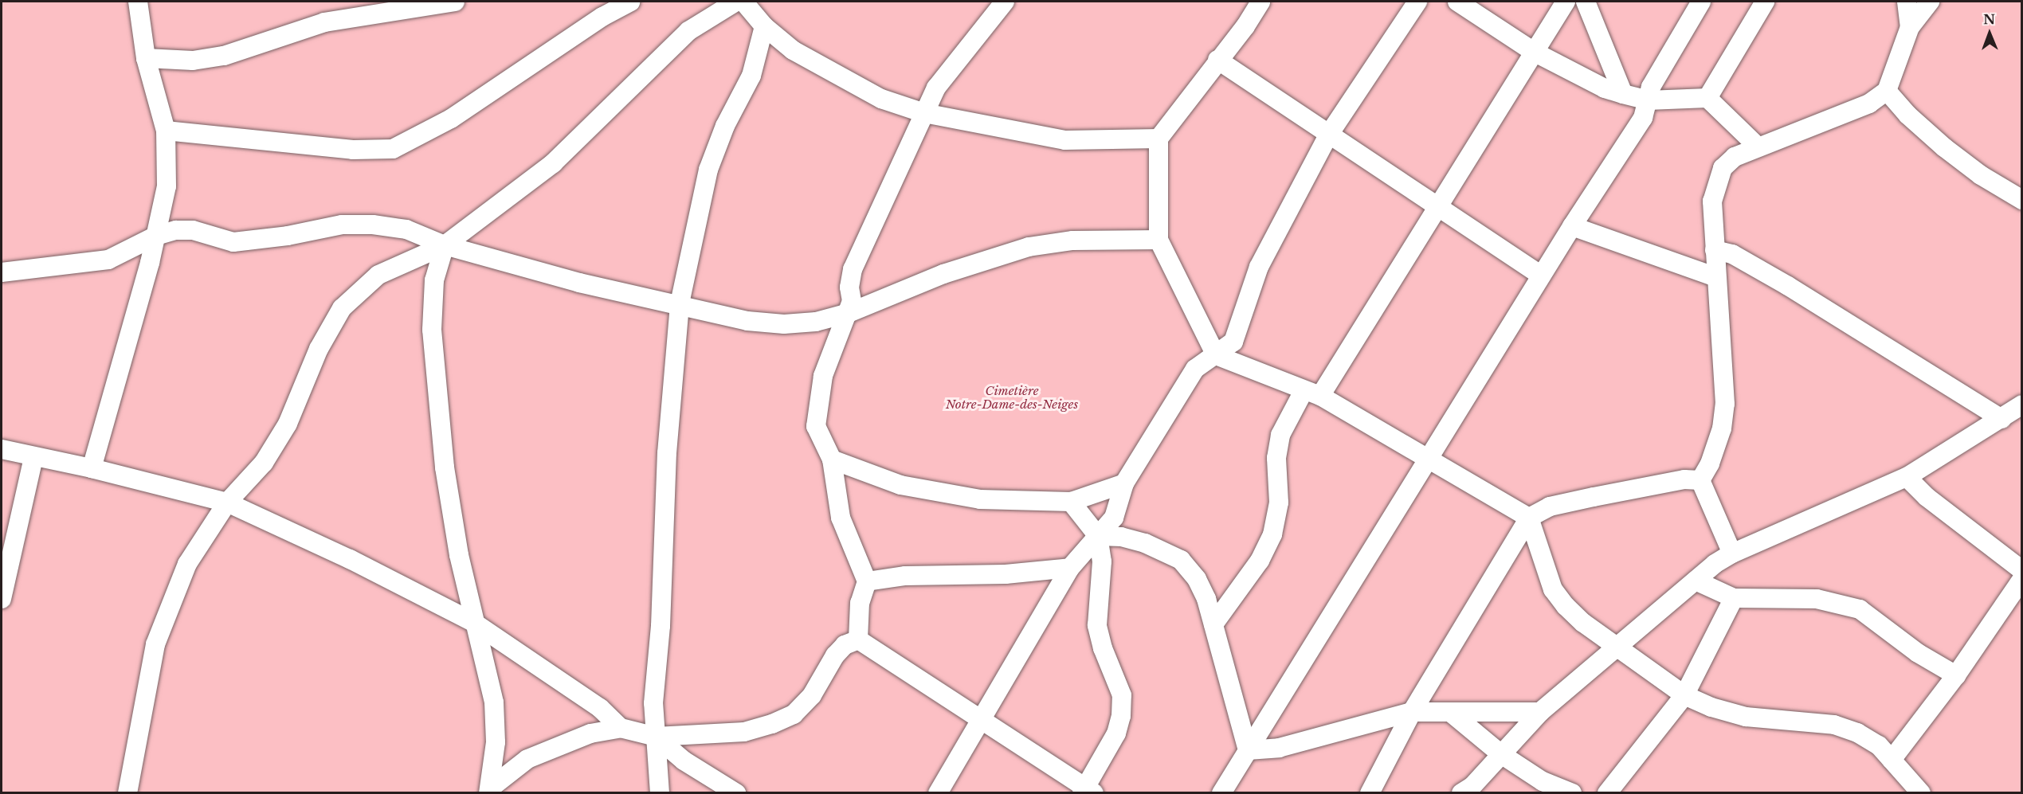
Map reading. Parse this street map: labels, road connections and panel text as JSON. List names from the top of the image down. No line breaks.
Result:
{"parks":["Cimetière Notre-Dame-des-Neiges"],"north":"top"}
